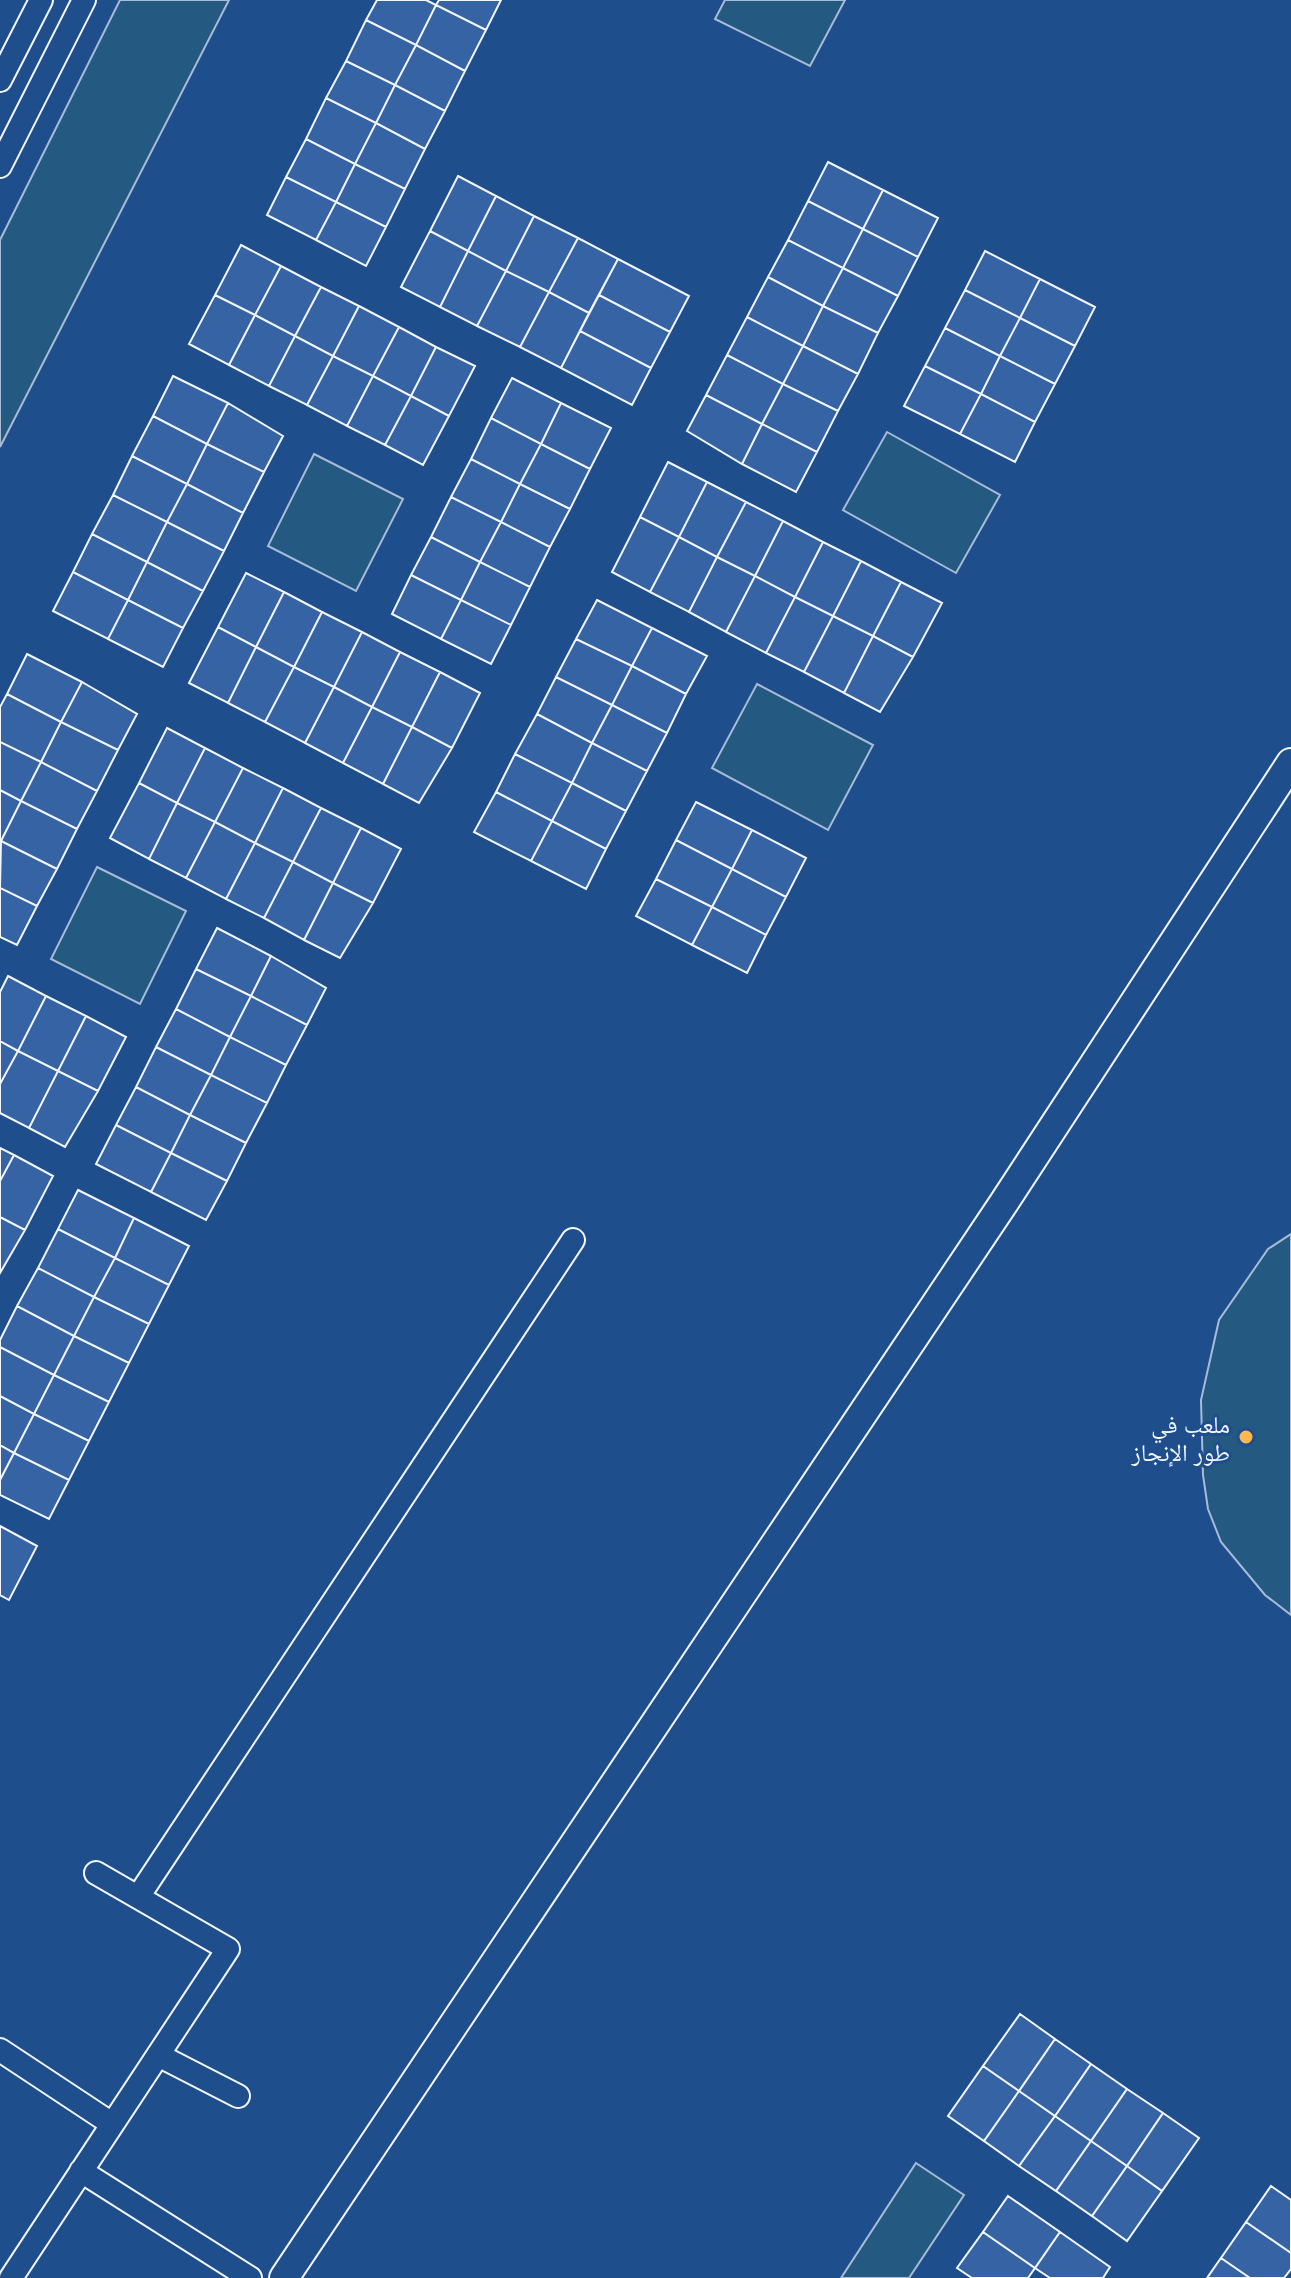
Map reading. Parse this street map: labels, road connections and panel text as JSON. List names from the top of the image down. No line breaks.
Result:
{"places":["ملعب في طور الإنجاز"]}
